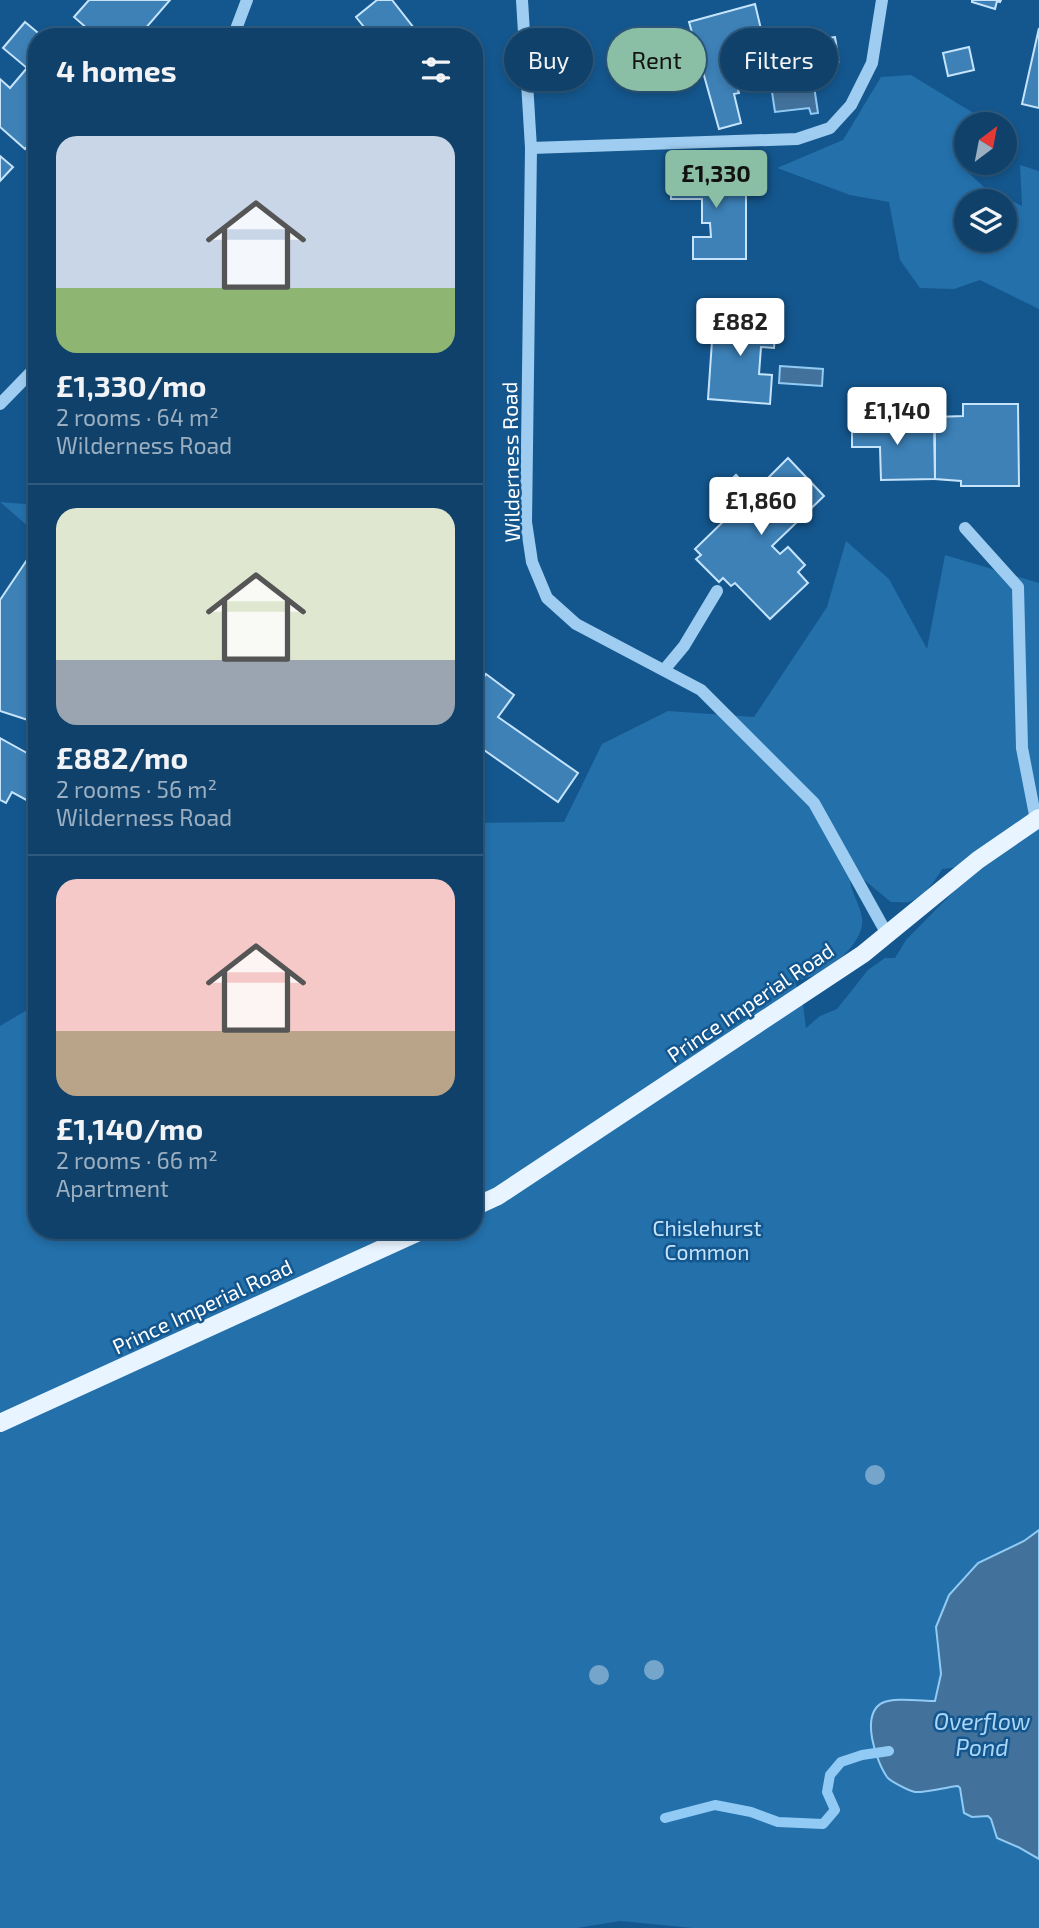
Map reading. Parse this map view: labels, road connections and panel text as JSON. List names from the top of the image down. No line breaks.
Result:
{"streets":{"main road":["Prince Imperial Road"],"street":["Wilderness Road"]},"crossings":[["Wilderness Road","Prince Imperial Road"]],"water":["Overflow Pond"],"parks":["Chislehurst Common"],"north":"top right","page":{"chip":["Buy","Rent","Filters"],"heading":"4 homes","list":[{"name":"£1,330/mo","note":"2 rooms · 64 m² · Wilderness Road"},{"name":"£882/mo","note":"2 rooms · 56 m² · Wilderness Road"},{"name":"£1,140/mo","note":"2 rooms · 66 m² · Apartment"}],"price":["£1,330","£882","£1,140","£1,860"]}}
